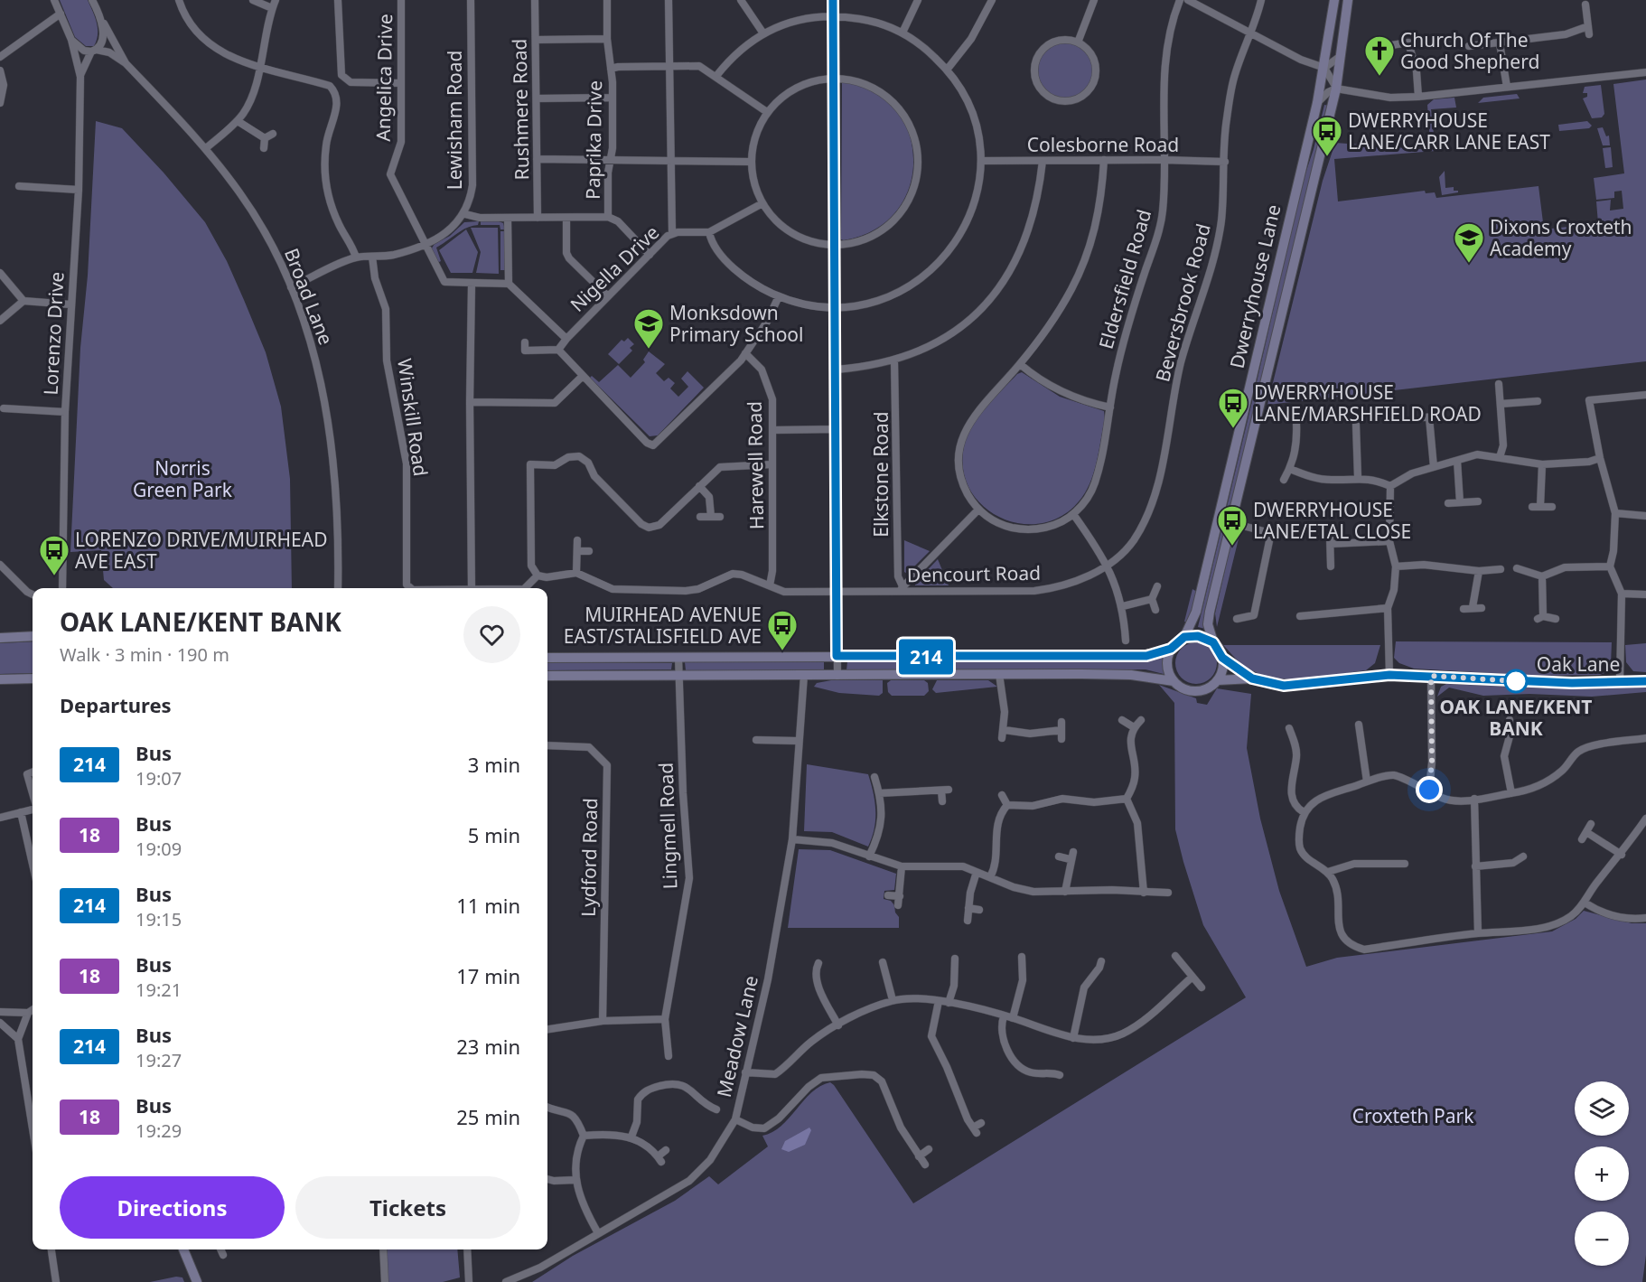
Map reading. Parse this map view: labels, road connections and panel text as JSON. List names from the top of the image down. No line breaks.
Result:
{"streets":{"street":["Angelica Drive","Rushmere Road","Lewisham Road","Paprika Drive","Colesborne Road","Nigella Drive","Eldersfield Road","Dwerryhouse Lane","Broad Lane","Beversbrook Road","Lorenzo Drive","Winskill Road","Harewell Road","Elkstone Road","Dencourt Road","Oak Lane","Lingmell Road","Lydford Road","Meadow Lane"]},"crossings":[["Angelica Drive","Lewisham Road"],["Lewisham Road","Winskill Road"],["Colesborne Road","Eldersfield Road"],["Colesborne Road","Beversbrook Road"],["Dwerryhouse Lane","Oak Lane"],["Beversbrook Road","Dencourt Road"],["Harewell Road","Dencourt Road"],["Elkstone Road","Dencourt Road"]],"parks":["Norris Green Park","Croxteth Park"],"places":{"church":["Church Of The Good Shepherd"],"bus stop":["DWERRYHOUSE LANE/CARR LANE EAST","DWERRYHOUSE LANE/MARSHFIELD ROAD","DWERRYHOUSE LANE/ETAL CLOSE","LORENZO DRIVE/MUIRHEAD AVE EAST","MUIRHEAD AVENUE EAST/STALISFIELD AVE"],"school or university":["Dixons Croxteth Academy","Monksdown Primary School"],"other":["OAK LANE/KENT BANK"]},"lines":["bus line 214"],"page":{"on_map":"214","heading":[["OAK LANE/KENT BANK","Walk · 3 min · 190 m"],"Departures"],"list":[{"mark":"214","name":"Bus","note":"19:07","value":"3 min"},{"mark":"18","name":"Bus","note":"19:09","value":"5 min"},{"mark":"214","name":"Bus","note":"19:15","value":"11 min"},{"mark":"18","name":"Bus","note":"19:21","value":"17 min"},{"mark":"214","name":"Bus","note":"19:27","value":"23 min"},{"mark":"18","name":"Bus","note":"19:29","value":"25 min"}],"map_buttons":["+","−"],"buttons":["Directions","Tickets"]}}
